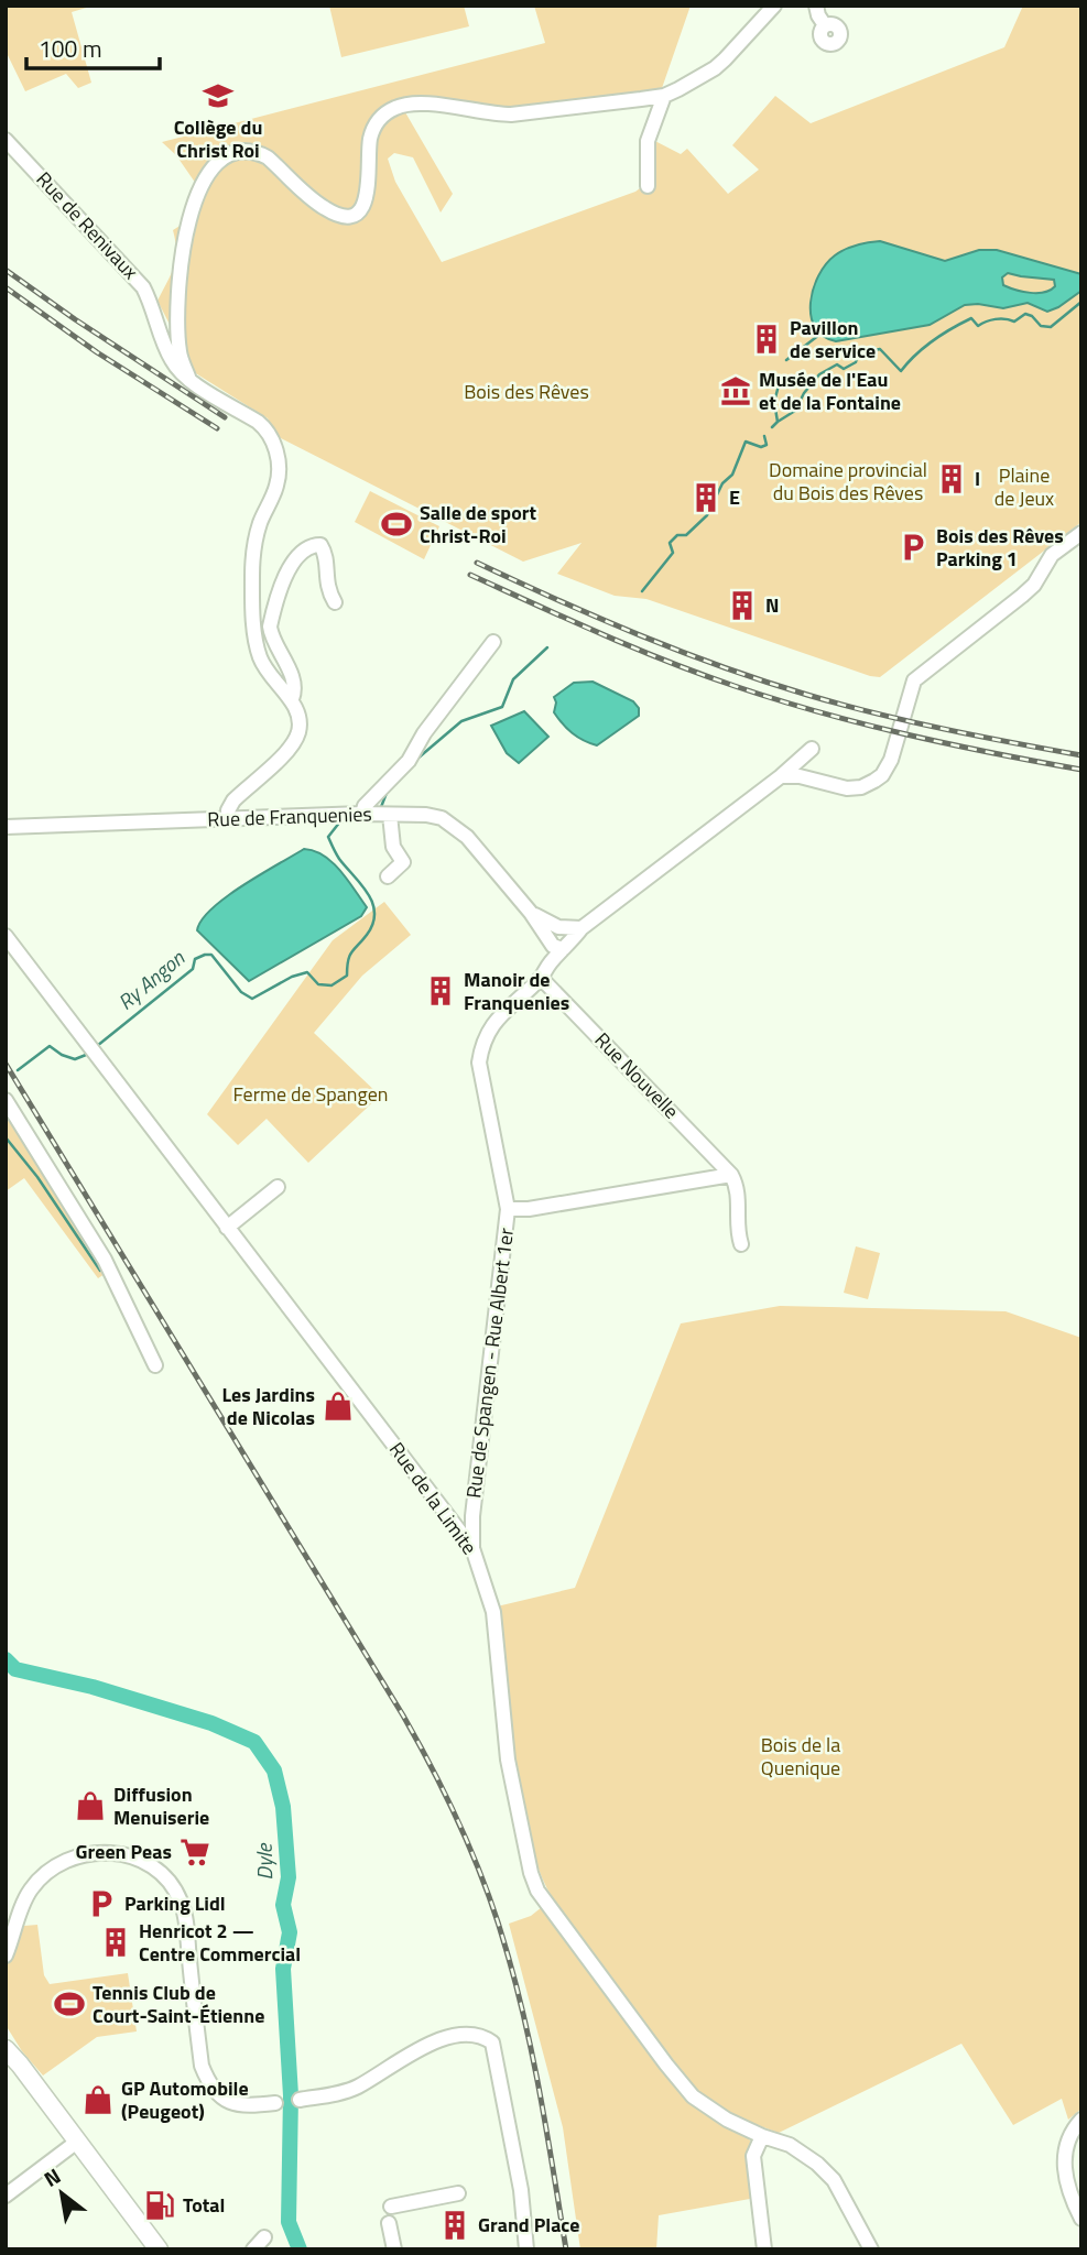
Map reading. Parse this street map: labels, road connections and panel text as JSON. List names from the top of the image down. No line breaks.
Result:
{"streets":{"street":["Rue de Renivaux","Rue de Franquenies","Rue Nouvelle","Rue de Spangen - Rue Albert 1er","Rue de la Limite"]},"crossings":[["Rue de Franquenies","Rue de Spangen - Rue Albert 1er"],["Rue Nouvelle","Rue de Spangen - Rue Albert 1er"],["Rue de Spangen - Rue Albert 1er","Rue de la Limite"]],"water":["Ry Angon","Dyle"],"parks":["Bois des Rêves","Domaine provincial du Bois des Rêves","Plaine de Jeux","Ferme de Spangen","Bois de la Quenique"],"places":{"school or university":["Collège du Christ Roi"],"building":["Pavillon de service","I","E","N","Manoir de Franquenies","Henricot 2 — Centre Commercial","Grand Place"],"museum":["Musée de l'Eau et de la Fontaine"],"sports":["Salle de sport Christ-Roi","Tennis Club de Court-Saint-Étienne"],"parking":["Bois des Rêves Parking 1","Parking Lidl"],"shop":["Les Jardins de Nicolas","Diffusion Menuiserie","GP Automobile (Peugeot)"],"supermarket":["Green Peas"],"fuel station":["Total"]},"scale_bar":"100 m","north":"top left"}
